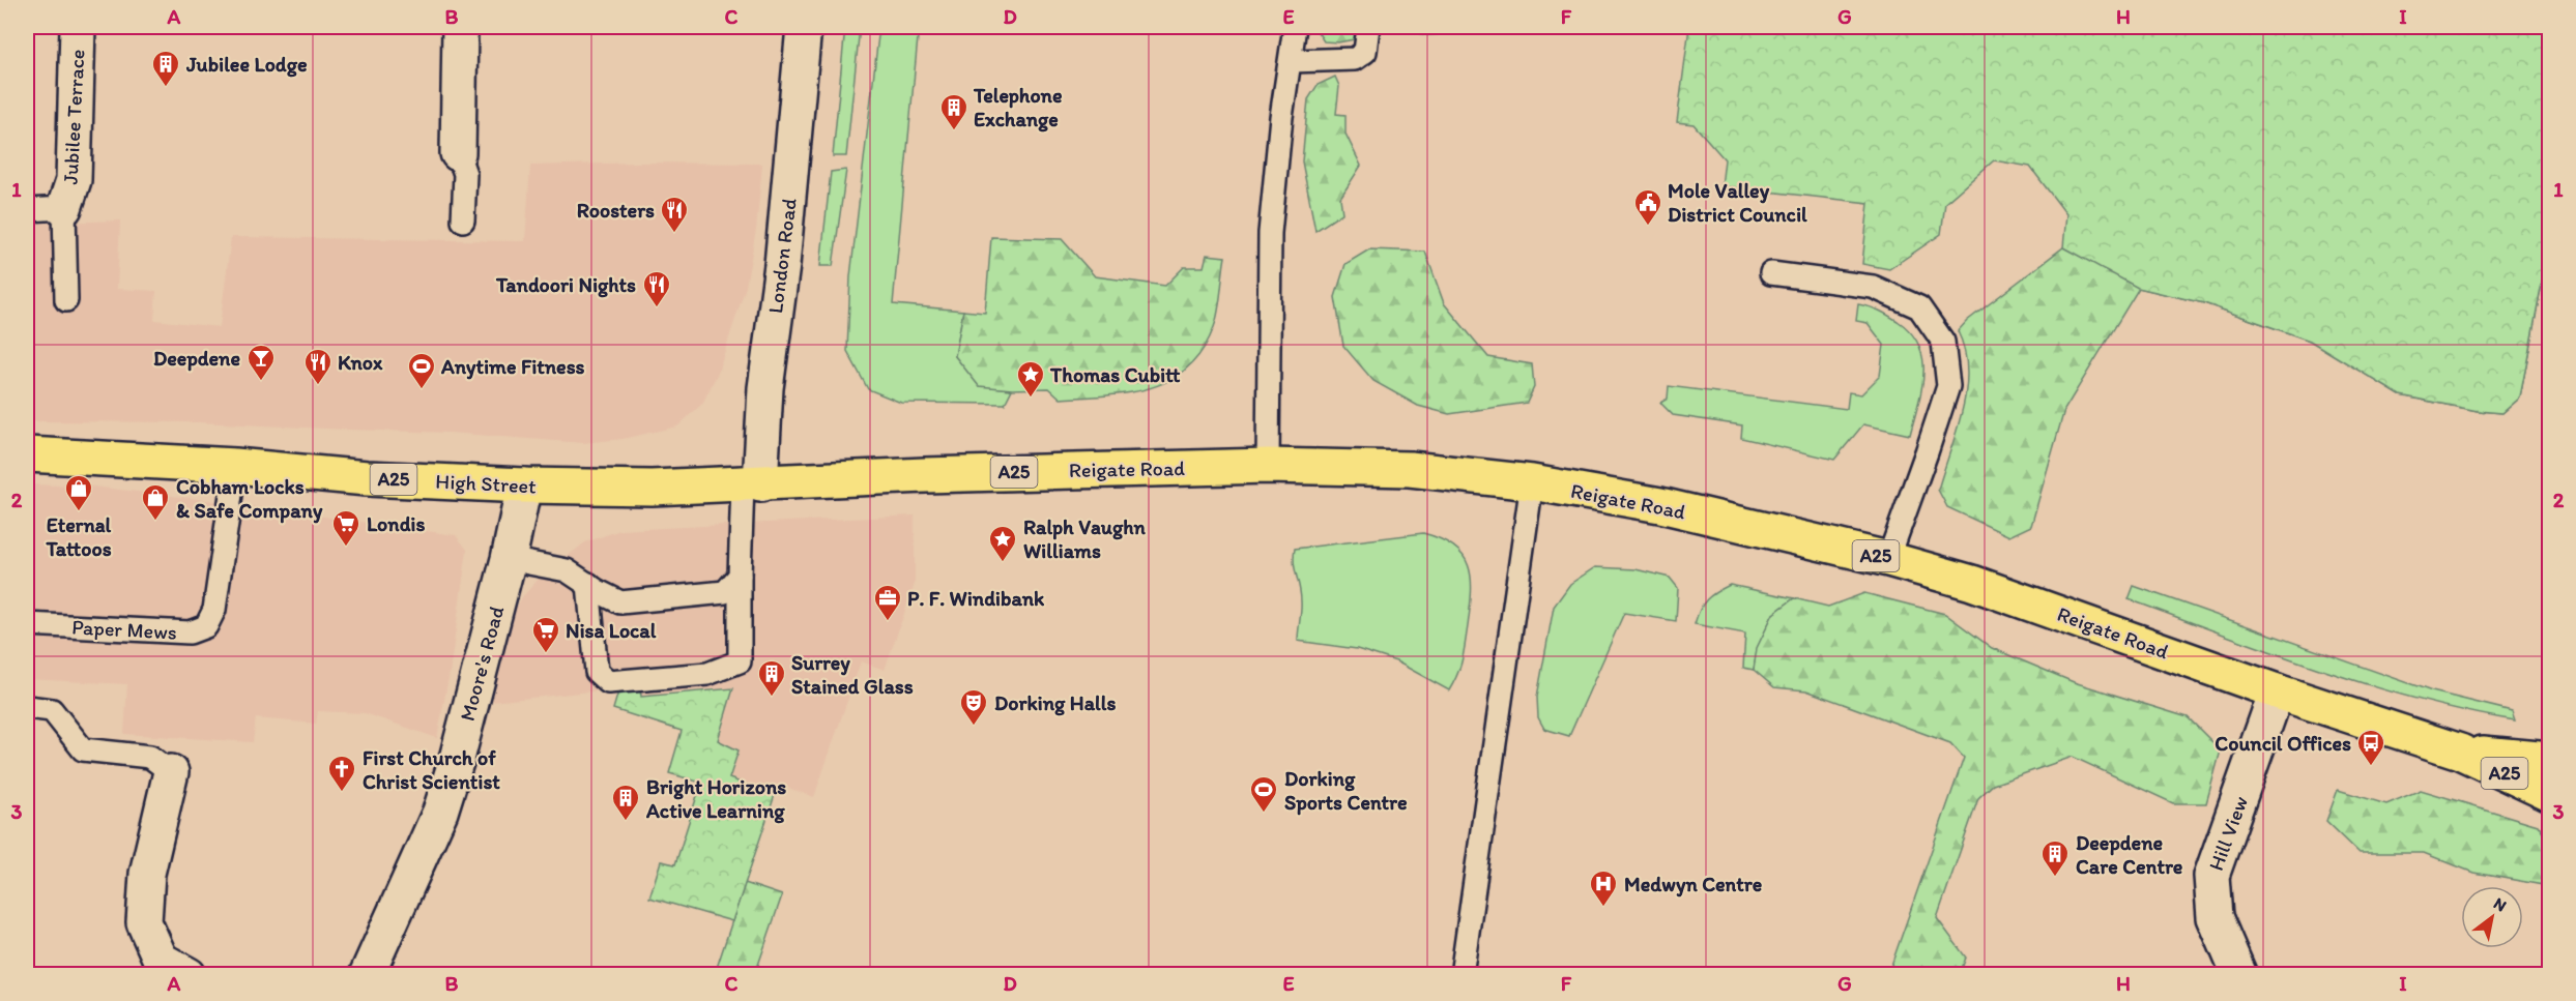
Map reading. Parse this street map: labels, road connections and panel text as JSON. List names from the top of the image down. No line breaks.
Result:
{"streets":{"main road":["Reigate Road","A25","High Street"],"street":["Jubilee Terrace","London Road","Moore's Road","Hill View"],"lane":["Paper Mews"]},"crossings":[["London Road","Reigate Road"],["London Road","High Street"],["Reigate Road","High Street"],["Reigate Road","Hill View"],["High Street","Paper Mews"],["High Street","Moore's Road"]],"places":{"building":["Jubilee Lodge","Telephone Exchange","Surrey Stained Glass","Bright Horizons Active Learning","Deepdene Care Centre"],"public building":["Mole Valley District Council"],"restaurant":["Roosters","Tandoori Nights","Knox"],"bar":["Deepdene"],"sports":["Anytime Fitness","Dorking Sports Centre"],"place":["Thomas Cubitt","Ralph Vaughn Williams"],"shop":["Eternal Tattoos","Cobham Locks & Safe Company"],"supermarket":["Londis","Nisa Local"],"office":["P. F. Windibank"],"theatre":["Dorking Halls"],"bus stop":["Council Offices"],"church":["First Church of Christ Scientist"],"hospital":["Medwyn Centre"]},"north":"top right","grid":{"columns":["A","B","C","D","E","F","G","H","I"],"rows":["1","2","3"]}}
